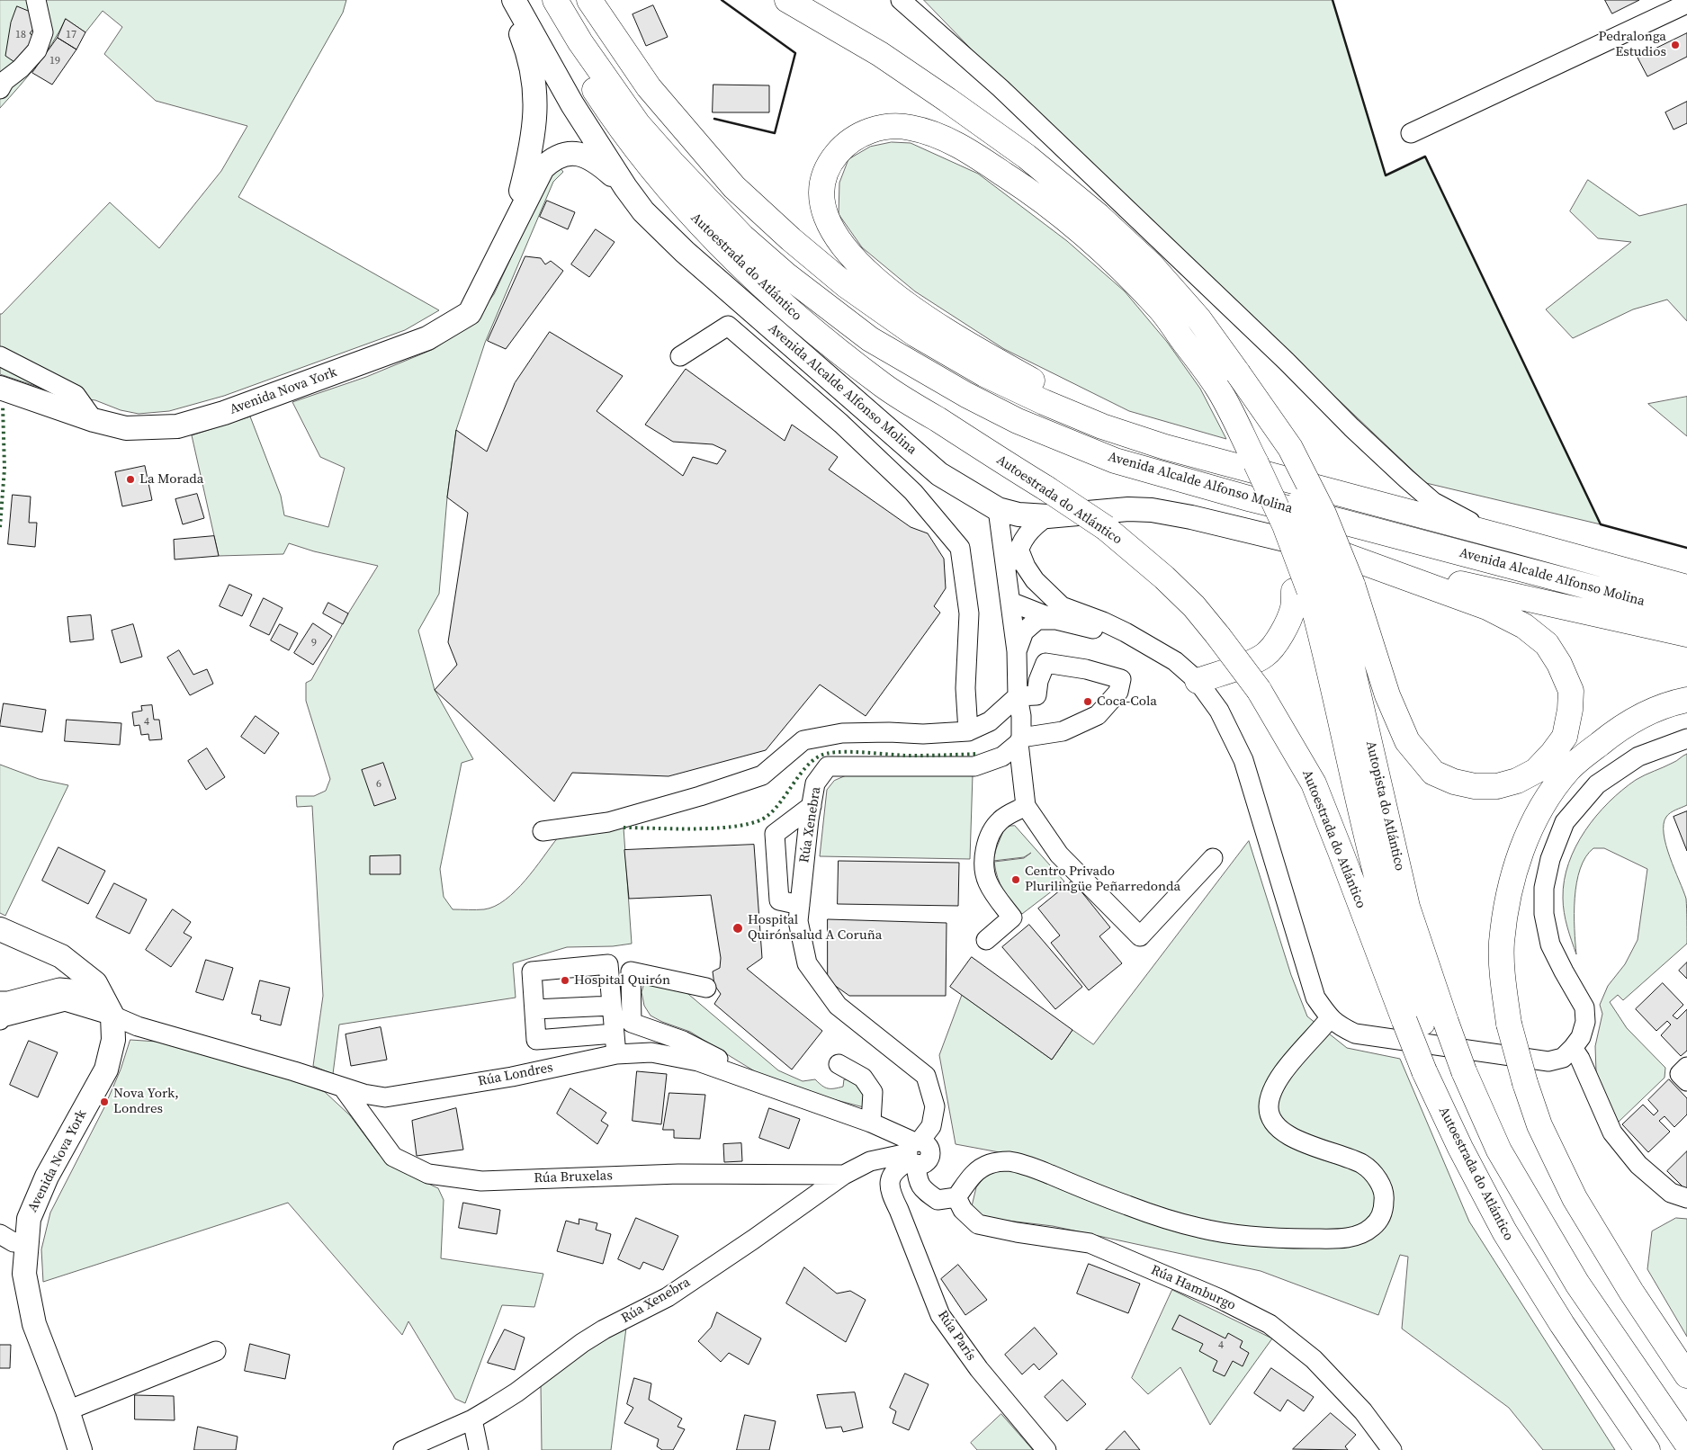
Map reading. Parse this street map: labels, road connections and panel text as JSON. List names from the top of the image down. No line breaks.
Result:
{"streets":{"highway":["Autoestrada do Atlántico","Avenida Alcalde Alfonso Molina","Autopista do Atlántico"],"main road":["Avenida Nova York"],"street":["Rúa Xenebra","Rúa Londres","Rúa Bruxelas","Rúa Hamburgo","Rúa París"]},"crossings":[["Autoestrada do Atlántico","Autopista do Atlántico"],["Avenida Nova York","Rúa Londres"],["Rúa Xenebra","Rúa Londres"],["Rúa Xenebra","Rúa Bruxelas"],["Rúa Xenebra","Rúa París"],["Rúa Londres","Rúa Bruxelas"],["Rúa Londres","Rúa París"]],"places":["Pedralonga Estudios","La Morada","Coca-Cola","Centro Privado Plurilingüe Peñarredonda","Hospital Quirónsalud A Coruña","Hospital Quirón","Nova York, Londres"],"house_numbers":["18","17","19","9","4","6","4"]}
